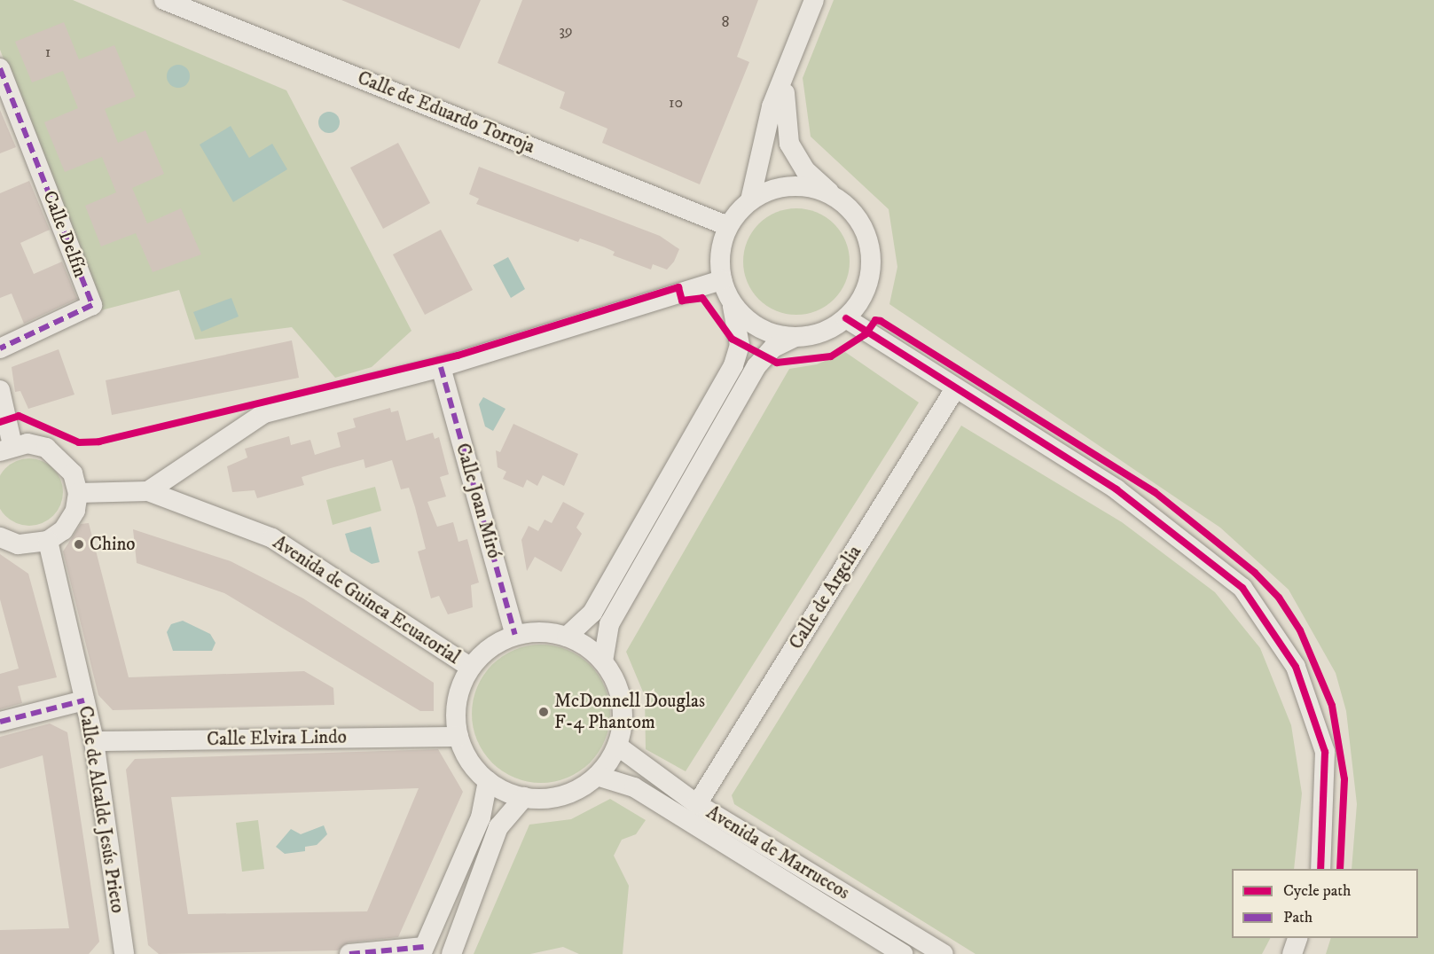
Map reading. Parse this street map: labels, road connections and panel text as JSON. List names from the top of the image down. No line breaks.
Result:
{"streets":{"street":["Calle de Eduardo Torroja","Calle Delfín","Calle Joan Miró","Calle de Argelia","Avenida de Guinea Ecuatorial","Calle Elvira Lindo","Calle de Alcalde Jesús Prieto","Avenida de Marruecos"]},"crossings":[["Calle Joan Miró","Avenida de Guinea Ecuatorial"],["Calle Joan Miró","Calle Elvira Lindo"],["Calle Joan Miró","Avenida de Marruecos"],["Calle de Argelia","Avenida de Marruecos"],["Avenida de Guinea Ecuatorial","Calle Elvira Lindo"],["Avenida de Guinea Ecuatorial","Avenida de Marruecos"],["Calle Elvira Lindo","Calle de Alcalde Jesús Prieto"],["Calle Elvira Lindo","Avenida de Marruecos"]],"places":["Chino","McDonnell Douglas F-4 Phantom"],"house_numbers":["8","39","1","10"],"legend":["Cycle path","Path"]}
